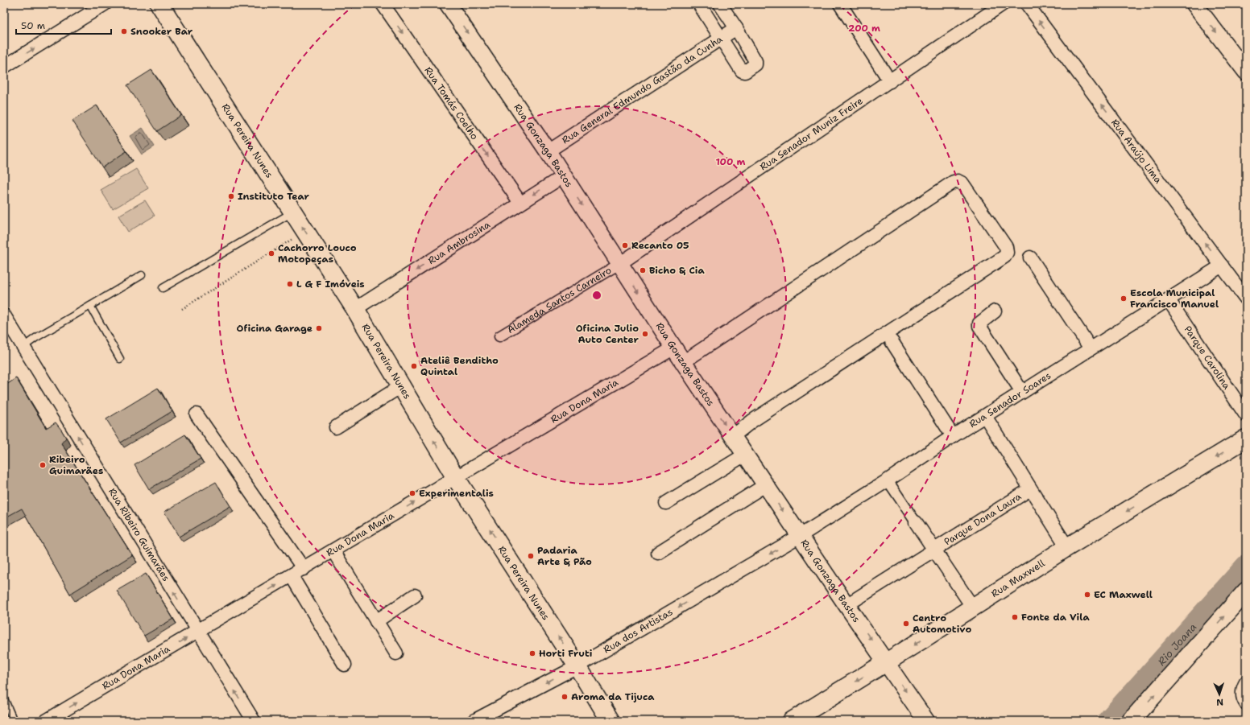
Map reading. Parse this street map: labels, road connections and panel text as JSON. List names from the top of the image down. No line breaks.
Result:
{"streets":{"main road":["Rua Pereira Nunes","Rua Maxwell"],"street":["Rua General Edmundo Gastão da Cunha","Rua Tomás Coelho","Rua Senador Muniz Freire","Rua Gonzaga Bastos","Rua Araújo Lima","Rua Ambrosina","Alameda Santos Carneiro","Parque Carolina","Rua Senador Soares","Rua Dona Maria","Parque Dona Laura","Rua Ribeiro Guimarães","Rua dos Artistas"]},"crossings":[["Rua General Edmundo Gastão da Cunha","Rua Gonzaga Bastos"],["Rua Tomás Coelho","Rua Ambrosina"],["Rua Senador Muniz Freire","Rua Gonzaga Bastos"],["Rua Senador Muniz Freire","Alameda Santos Carneiro"],["Rua Pereira Nunes","Rua Ambrosina"],["Rua Pereira Nunes","Rua Dona Maria"],["Rua Pereira Nunes","Rua dos Artistas"],["Rua Gonzaga Bastos","Rua Ambrosina"],["Rua Gonzaga Bastos","Alameda Santos Carneiro"],["Rua Gonzaga Bastos","Rua Senador Soares"],["Rua Gonzaga Bastos","Rua Dona Maria"],["Rua Gonzaga Bastos","Parque Dona Laura"],["Rua Gonzaga Bastos","Rua Maxwell"],["Rua Gonzaga Bastos","Rua dos Artistas"],["Rua Araújo Lima","Rua Senador Soares"],["Parque Carolina","Rua Senador Soares"],["Rua Senador Soares","Parque Dona Laura"],["Rua Senador Soares","Rua dos Artistas"],["Rua Dona Maria","Rua Ribeiro Guimarães"],["Parque Dona Laura","Rua Maxwell"]],"one_way":["Rua Tomás Coelho","Rua Pereira Nunes","Rua Gonzaga Bastos","Rua Araújo Lima","Rua Ambrosina","Rua Dona Maria","Rua Maxwell"],"water":["Rio Joana"],"places":["Snooker Bar","Instituto Tear","Recanto 05","Cachorro Louco Motopeças","Bicho & Cia","L G F Imóveis","Escola Municipal Francisco Manuel","Oficina Garage","Oficina Julio Auto Center","Ateliê Benditho Quintal","Ribeiro Guimarães","Experimentalis","Padaria Arte & Pão","EC Maxwell","Fonte da Vila","Centro Automotivo","Horti Fruti","Aroma da Tijuca"],"scale_bar":"50 m","north":"bottom","rings":["200 m","100 m"]}
